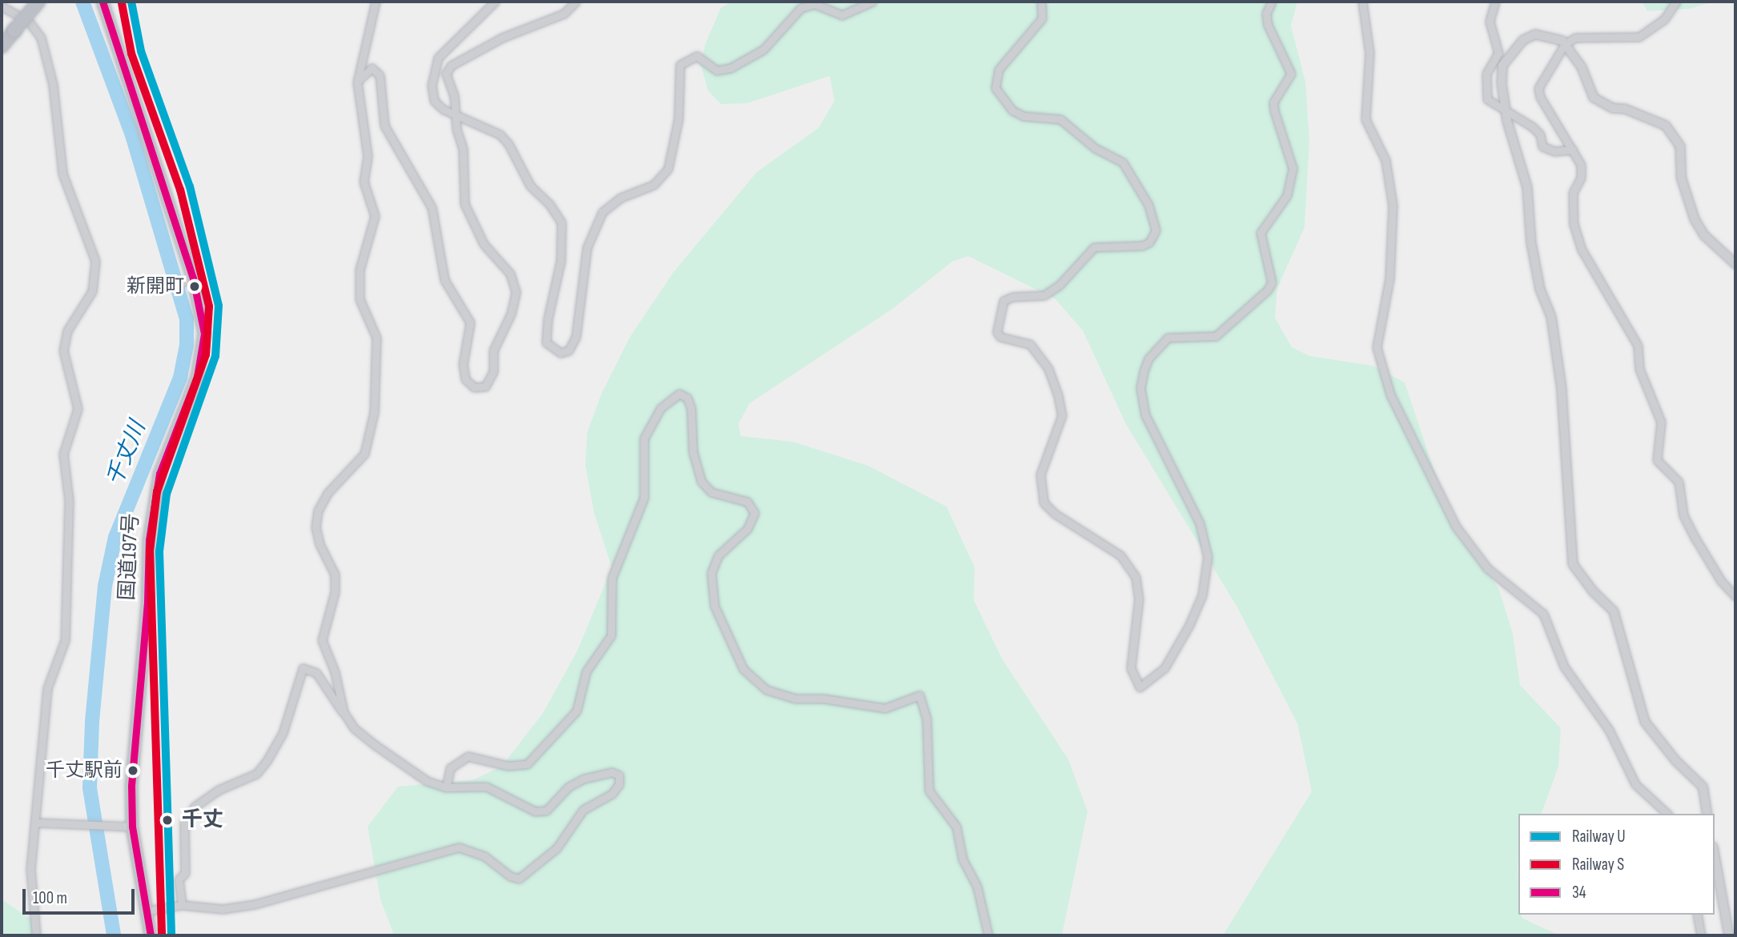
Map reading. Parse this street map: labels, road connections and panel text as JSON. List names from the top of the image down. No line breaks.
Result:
{"streets":{"highway":["国道197号"]},"water":["千丈川"],"places":["新開町","千丈駅前","千丈"],"lines":["rail line U","transit line 34","rail line S"],"legend":["Railway U","Railway S","34"],"scale_bar":"100 m"}
